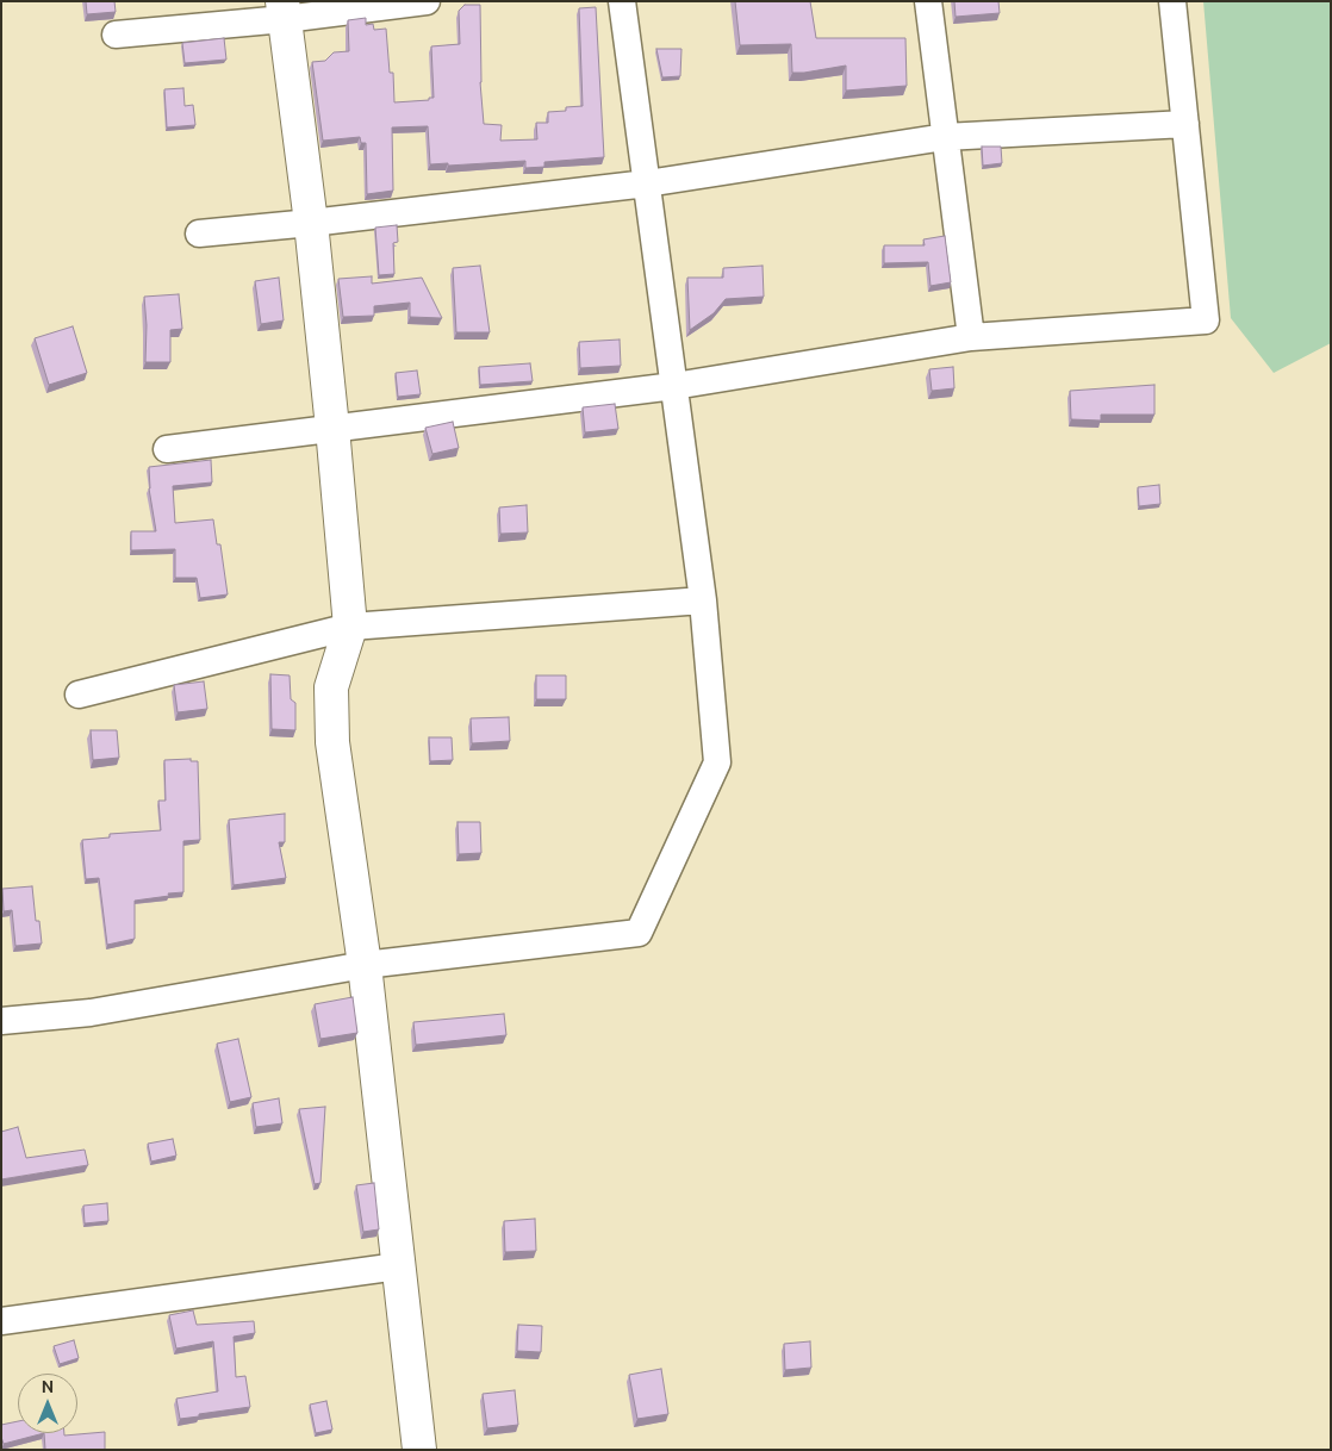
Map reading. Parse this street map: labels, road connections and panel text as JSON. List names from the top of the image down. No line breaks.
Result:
{"north":"top"}
